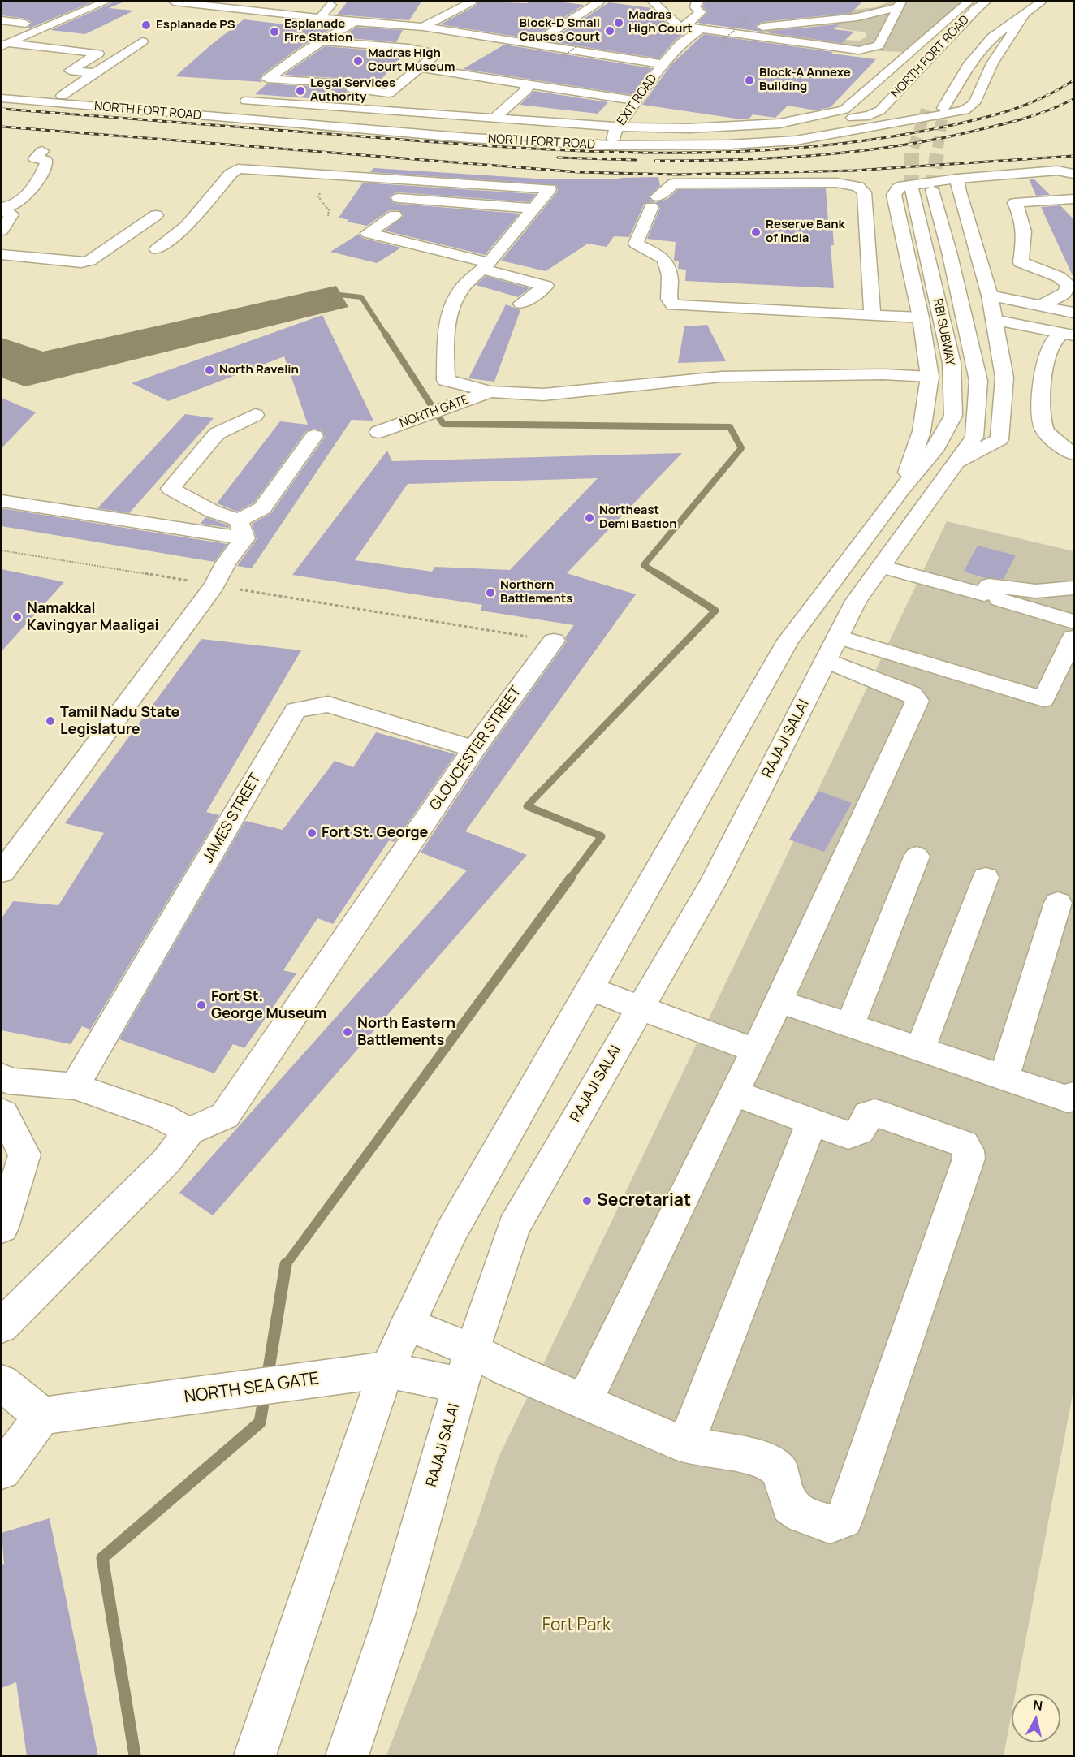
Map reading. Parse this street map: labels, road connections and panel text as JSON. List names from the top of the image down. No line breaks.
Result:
{"streets":{"main road":["NORTH FORT ROAD","EXIT ROAD","RBI SUBWAY","NORTH GATE","RAJAJI SALAI","GLOUCESTER STREET","JAMES STREET","NORTH SEA GATE"]},"crossings":[["NORTH FORT ROAD","EXIT ROAD"],["RBI SUBWAY","RAJAJI SALAI"],["RAJAJI SALAI","NORTH SEA GATE"],["GLOUCESTER STREET","JAMES STREET"]],"parks":["Fort Park"],"places":["Madras High Court","Esplanade PS","Block-D Small Causes Court","Esplanade Fire Station","Madras High Court Museum","Block-A Annexe Building","Legal Services Authority","Reserve Bank of India","North Ravelin","Northeast Demi Bastion","Northern Battlements","Namakkal Kavingyar Maaligai","Tamil Nadu State Legislature","Fort St. George","Fort St. George Museum","North Eastern Battlements","Secretariat"],"north":"top"}
